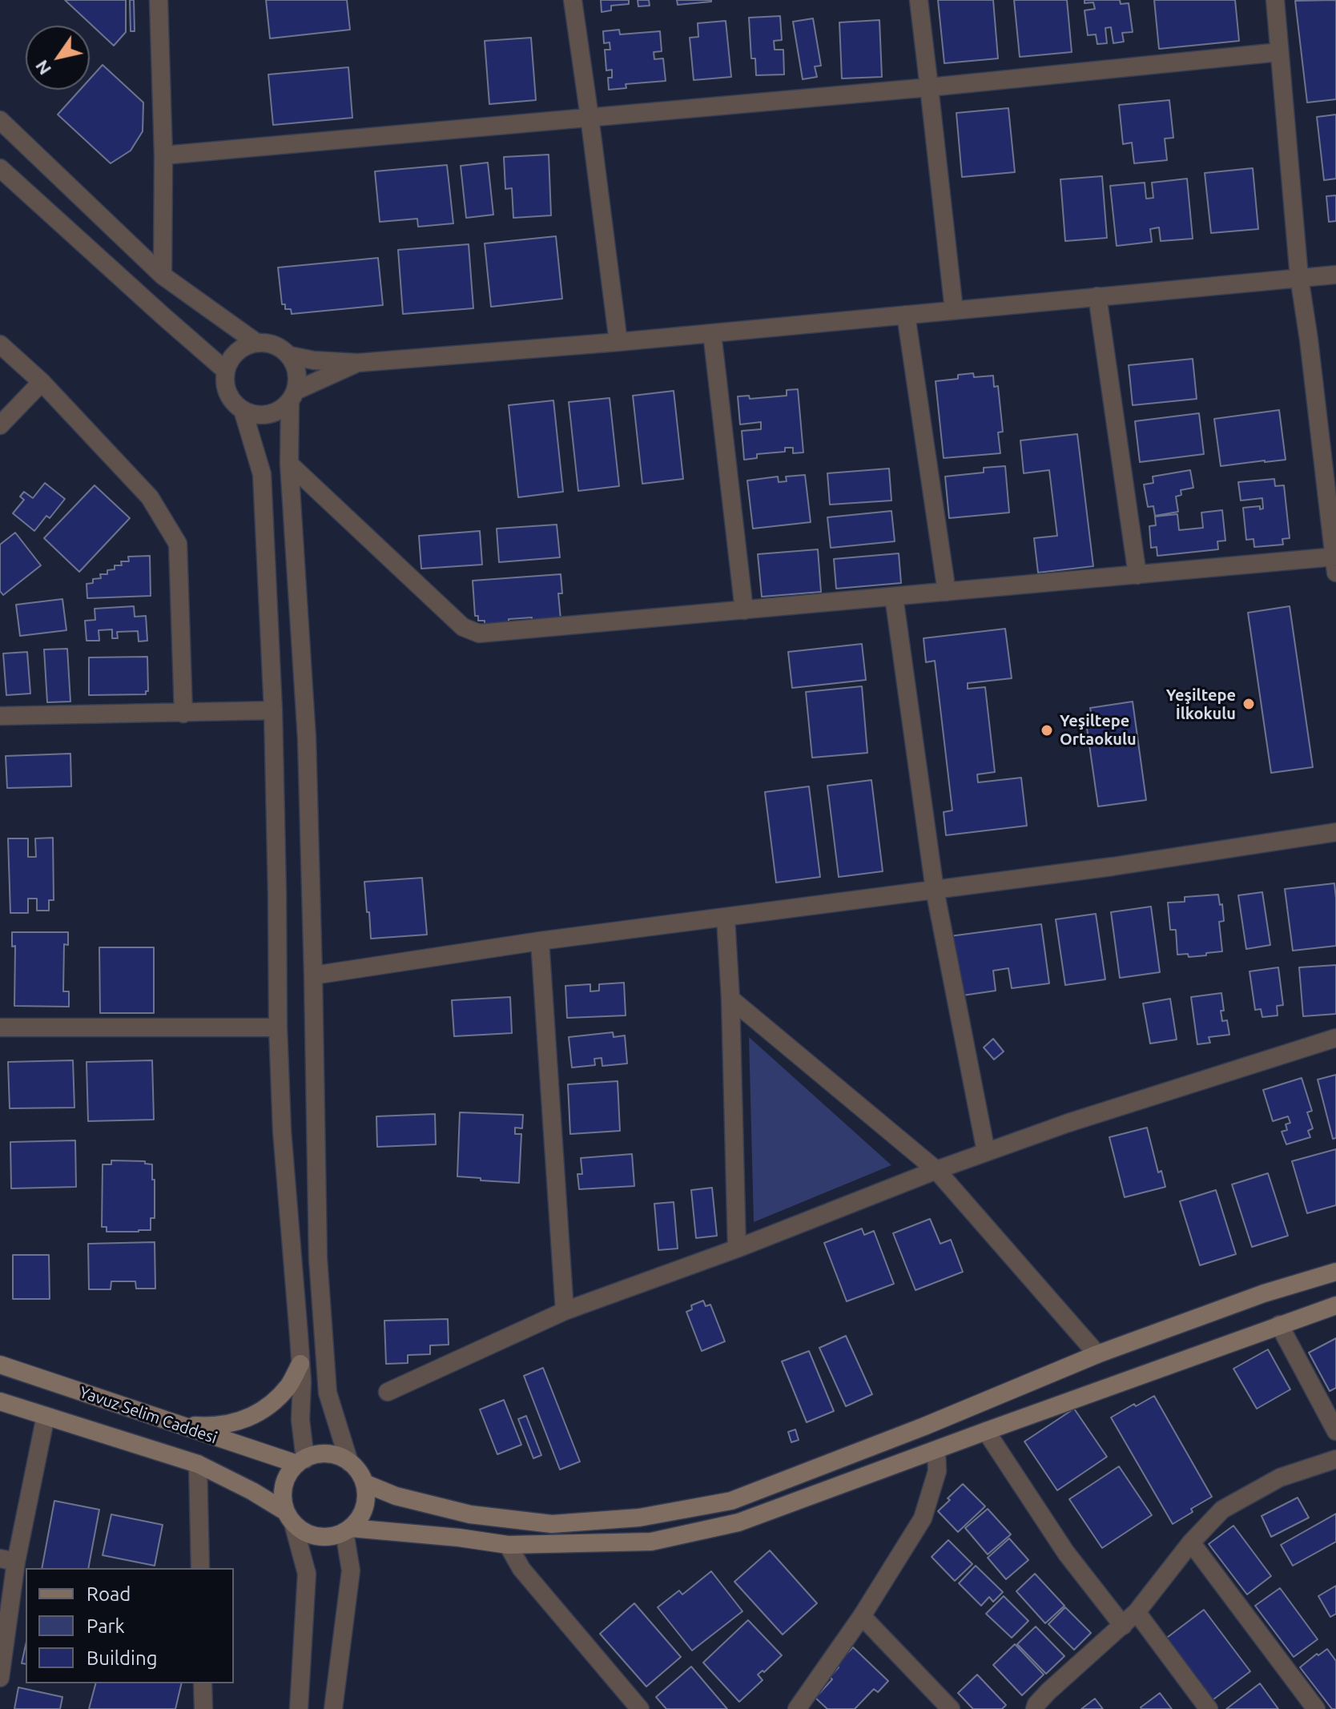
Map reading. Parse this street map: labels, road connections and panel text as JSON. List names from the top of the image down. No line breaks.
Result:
{"streets":{"main road":["Yavuz Selim Caddesi"]},"places":["Yeşiltepe İlkokulu","Yeşiltepe Ortaokulu"],"legend":["Road","Park","Building"],"north":"bottom left"}
